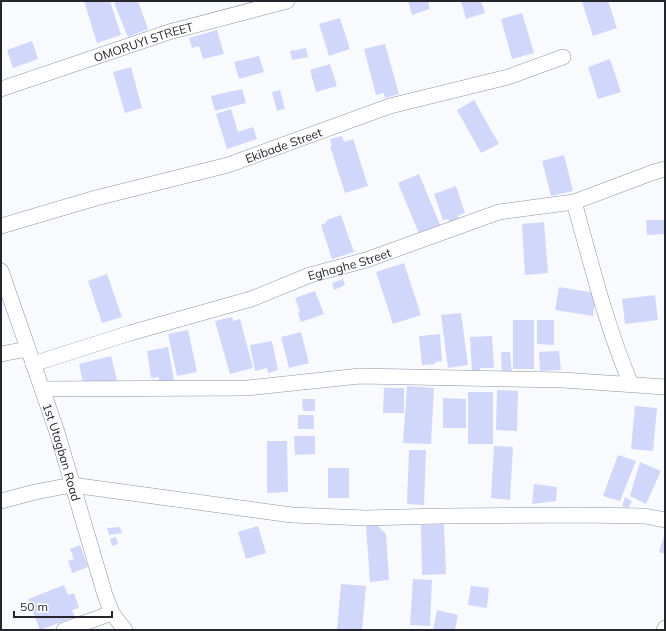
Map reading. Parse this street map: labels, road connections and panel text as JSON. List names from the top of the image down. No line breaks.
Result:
{"streets":{"street":["OMORUYI STREET","Ekibade Street","Eghaghe Street","1st Utagban Road"]},"crossings":[["Eghaghe Street","1st Utagban Road"]],"scale_bar":"50 m"}
